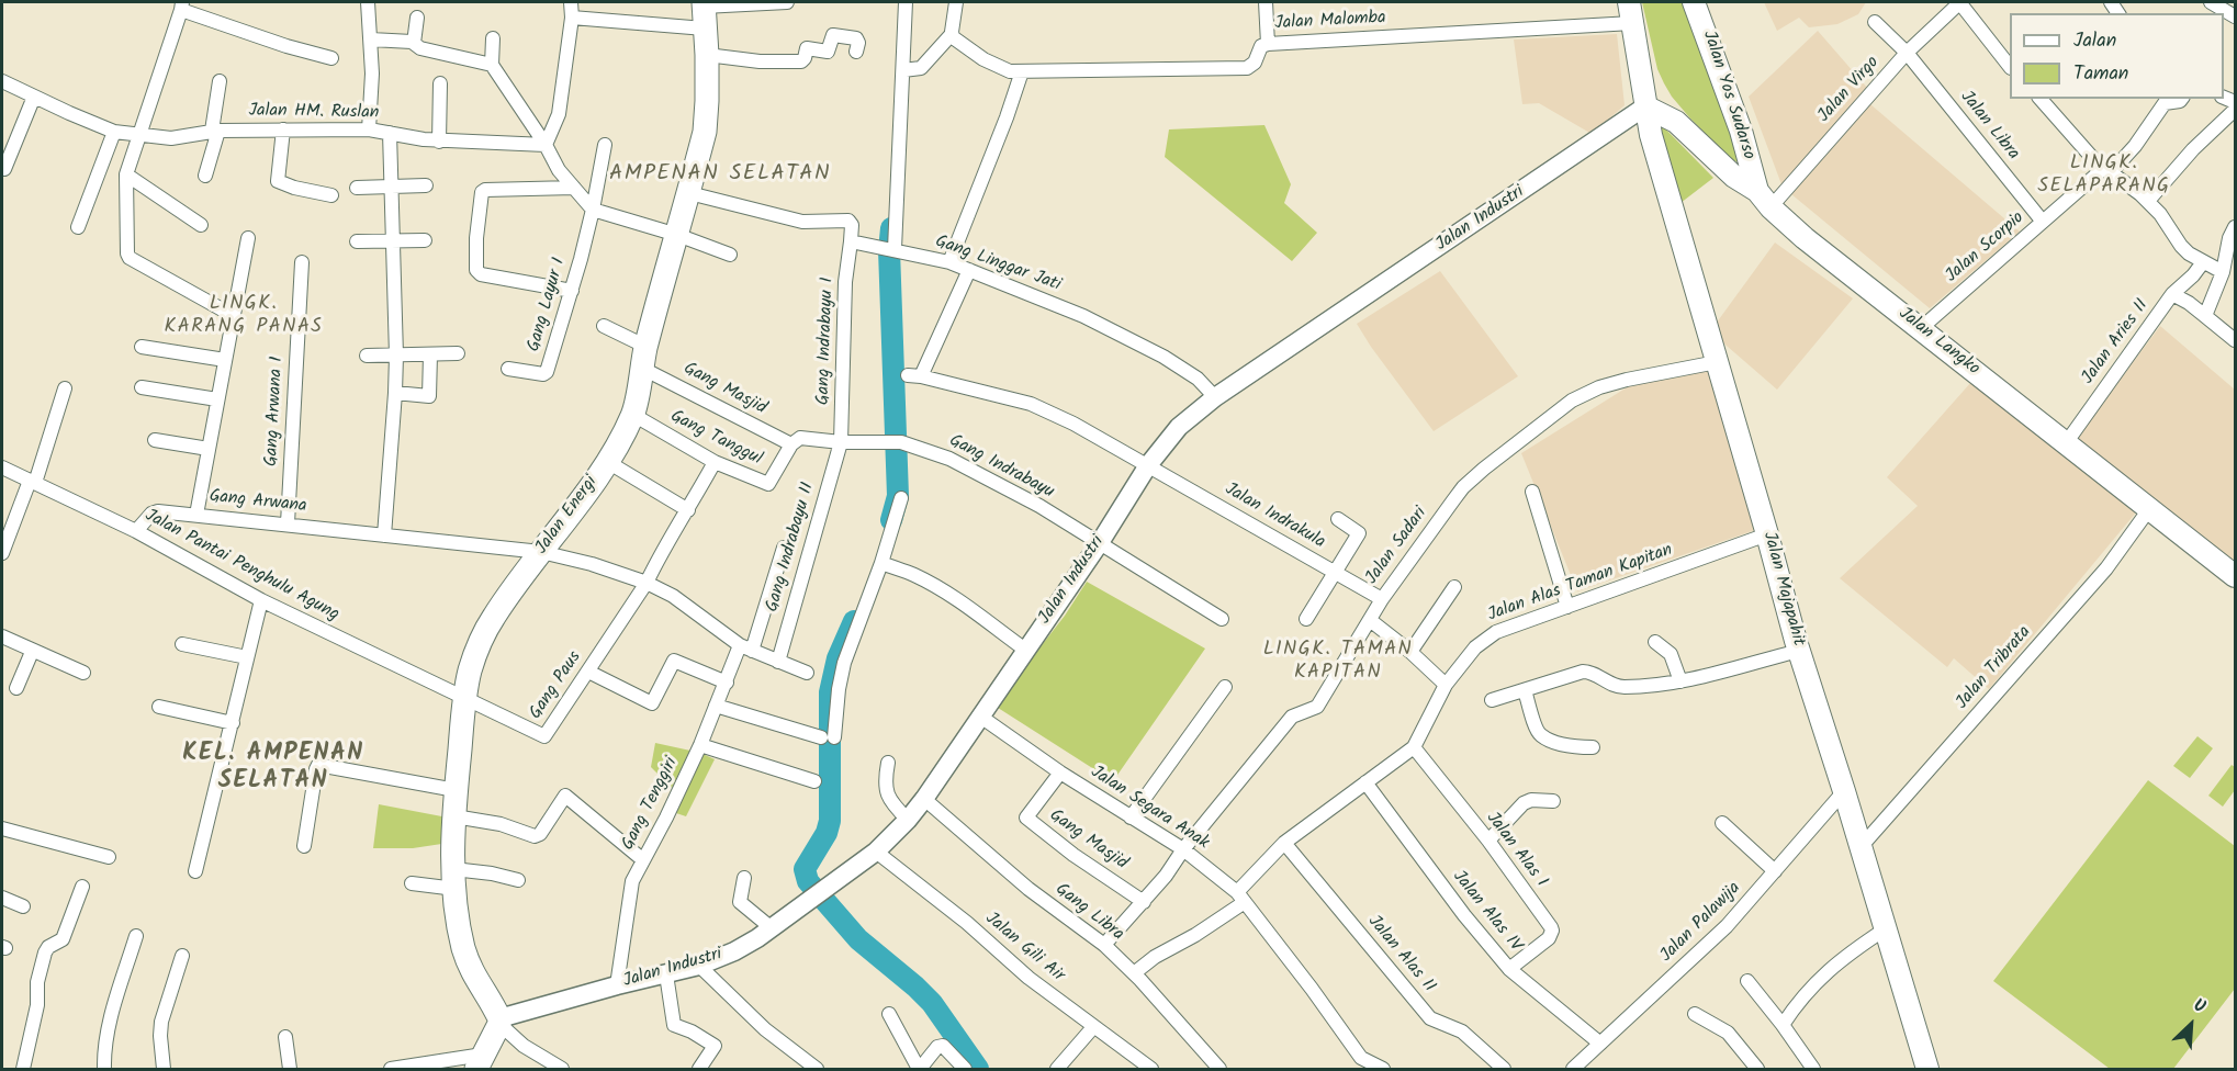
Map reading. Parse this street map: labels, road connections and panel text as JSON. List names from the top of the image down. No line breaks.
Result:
{"streets":{"highway":["Jalan Energi"],"main road":["Jalan Yos Sudarso","Jalan Langko","Jalan Majapahit"],"street":["Jalan Malomba","Jalan Virgo","Jalan HM. Ruslan","Jalan Libra","Jalan Industri","Jalan Scorpio","Gang Linggar Jati","Gang Layur I","Gang Indrabayu I","Jalan Aries II","Gang Masjid","Gang Arwana I","Gang Tanggul","Gang Indrabayu","Gang Arwana","Jalan Indrakula","Jalan Sadari","Gang Indrabayu II","Jalan Pantai Penghulu Agung","Jalan Alas Taman Kapitan","Jalan Tribrata","Gang Paus","Gang Tenggiri","Jalan Segara Anak","Jalan Alas I","Jalan Alas IV","Gang Libra","Jalan Palawija","Jalan Gili Air","Jalan Alas II"]},"crossings":[["Jalan Virgo","Jalan Yos Sudarso"],["Jalan Virgo","Jalan Libra"],["Jalan Virgo","Jalan Langko"],["Jalan Yos Sudarso","Jalan Langko"],["Jalan Libra","Jalan Scorpio"],["Jalan Industri","Gang Linggar Jati"],["Jalan Industri","Jalan Langko"],["Jalan Industri","Gang Indrabayu"],["Jalan Industri","Jalan Energi"],["Jalan Industri","Jalan Indrakula"],["Jalan Industri","Jalan Majapahit"],["Jalan Industri","Gang Tenggiri"],["Jalan Industri","Jalan Segara Anak"],["Jalan Industri","Gang Libra"],["Jalan Industri","Jalan Gili Air"],["Jalan Scorpio","Jalan Langko"],["Gang Linggar Jati","Gang Indrabayu I"],["Gang Linggar Jati","Jalan Indrakula"],["Gang Indrabayu I","Gang Indrabayu"],["Gang Indrabayu I","Gang Indrabayu II"],["Jalan Langko","Jalan Aries II"],["Jalan Langko","Jalan Majapahit"],["Jalan Langko","Jalan Tribrata"],["Gang Masjid","Gang Tanggul"],["Gang Masjid","Gang Indrabayu"],["Gang Masjid","Jalan Energi"],["Gang Masjid","Jalan Segara Anak"],["Gang Arwana I","Gang Arwana"],["Gang Tanggul","Gang Indrabayu"],["Gang Tanggul","Jalan Energi"],["Gang Tanggul","Gang Paus"],["Gang Indrabayu","Gang Indrabayu II"],["Gang Arwana","Jalan Energi"],["Gang Arwana","Gang Indrabayu II"],["Gang Arwana","Jalan Pantai Penghulu Agung"],["Gang Arwana","Gang Paus"],["Gang Arwana","Gang Tenggiri"],["Jalan Energi","Jalan Pantai Penghulu Agung"],["Jalan Energi","Gang Paus"],["Jalan Indrakula","Jalan Sadari"],["Jalan Sadari","Jalan Majapahit"],["Jalan Sadari","Jalan Segara Anak"],["Jalan Pantai Penghulu Agung","Gang Paus"],["Jalan Alas Taman Kapitan","Jalan Majapahit"],["Jalan Alas Taman Kapitan","Jalan Segara Anak"],["Jalan Alas Taman Kapitan","Jalan Alas I"],["Jalan Alas Taman Kapitan","Jalan Alas IV"],["Jalan Alas Taman Kapitan","Jalan Alas II"],["Jalan Majapahit","Jalan Tribrata"],["Jalan Majapahit","Jalan Palawija"],["Jalan Alas I","Jalan Alas IV"],["Jalan Alas IV","Jalan Palawija"]],"districts":["LINGK. SELAPARANG","AMPENAN SELATAN","LINGK. KARANG PANAS","LINGK. TAMAN KAPITAN","KEL. AMPENAN SELATAN"],"legend":["Jalan","Taman"],"north":"top right"}
